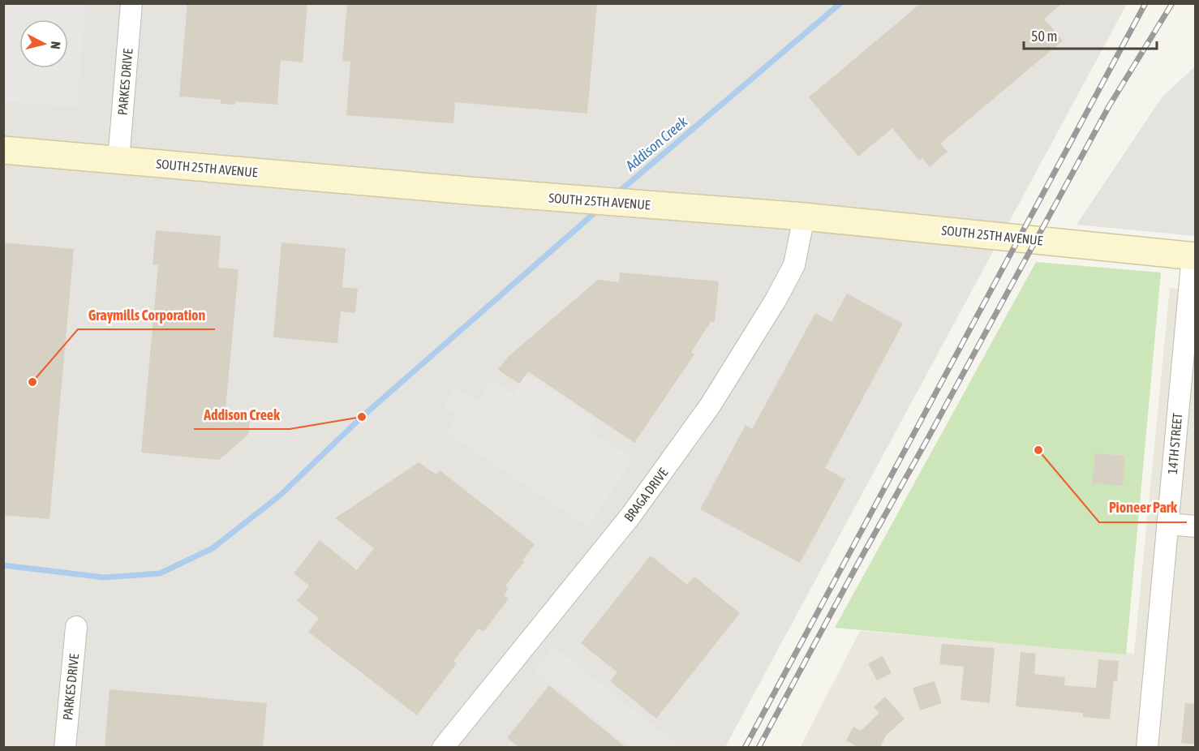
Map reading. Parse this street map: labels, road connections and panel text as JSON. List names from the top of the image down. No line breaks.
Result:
{"streets":{"main road":["SOUTH 25TH AVENUE"],"street":["PARKES DRIVE","14TH STREET","BRAGA DRIVE"]},"crossings":[["PARKES DRIVE","SOUTH 25TH AVENUE"],["SOUTH 25TH AVENUE","14TH STREET"],["SOUTH 25TH AVENUE","BRAGA DRIVE"]],"water":["Addison Creek"],"places":["Graymills Corporation","Addison Creek","Pioneer Park"],"scale_bar":"50 m","north":"right"}
